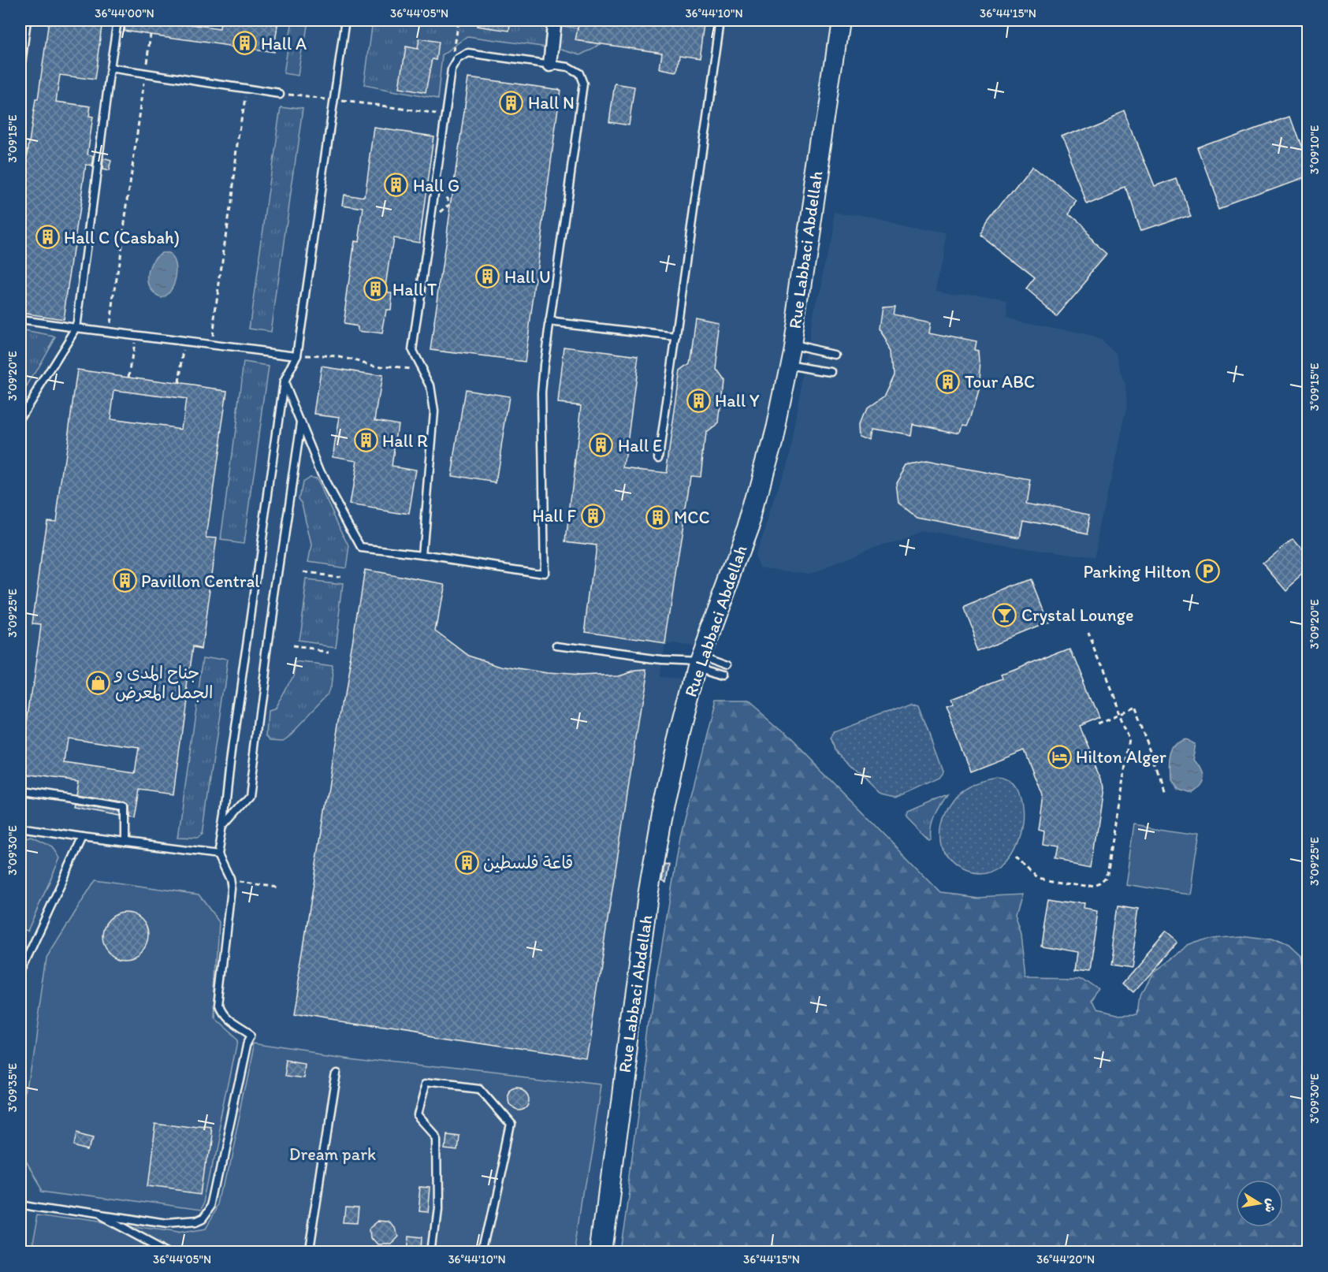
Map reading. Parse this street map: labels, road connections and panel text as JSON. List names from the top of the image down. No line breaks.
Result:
{"streets":{"street":["Rue Labbaci Abdellah"]},"parks":["Dream park"],"places":{"building":["Hall A","Hall N","Hall G","Hall C (Casbah)","Hall U","Hall T","Tour ABC","Hall Y","Hall R","Hall E","Hall F","MCC","Pavillon Central","قاعة فلسطين"],"parking":["Parking Hilton"],"bar":["Crystal Lounge"],"shop":["جناح المدى و الجمل المعرض"],"hotel":["Hilton Alger"]},"north":"right","coordinates":["36°44'00\"N","36°44'05\"N","36°44'10\"N","36°44'15\"N","3°09'15\"E","3°09'10\"E","3°09'20\"E","3°09'25\"E","3°09'30\"E","3°09'35\"E","36°44'20\"N"]}
